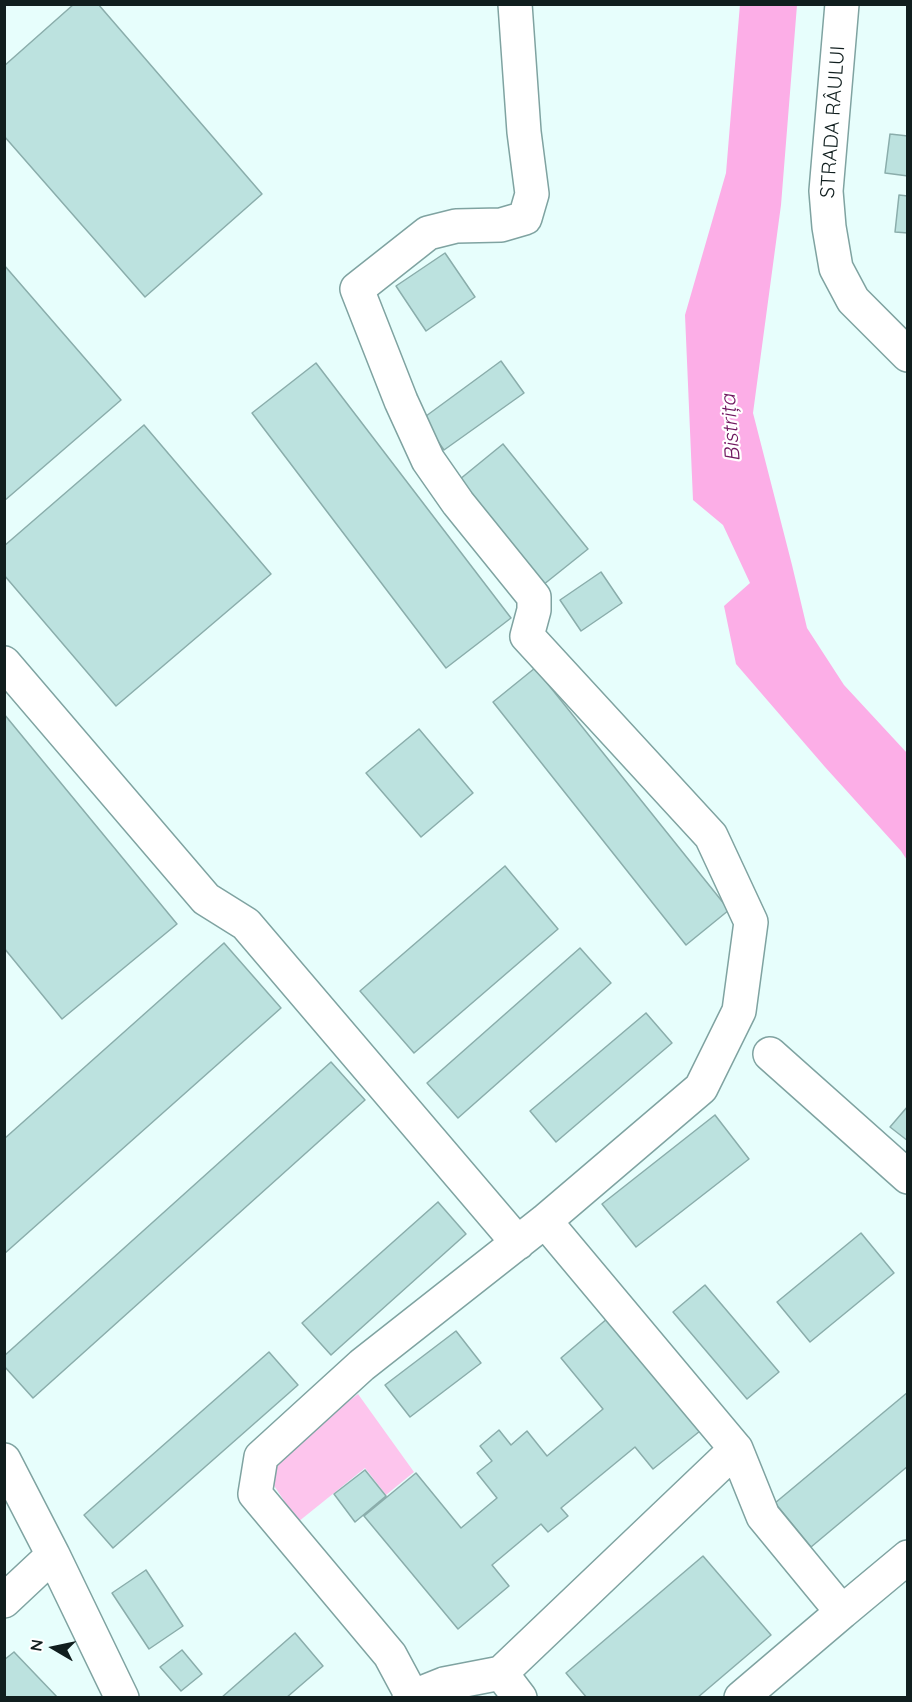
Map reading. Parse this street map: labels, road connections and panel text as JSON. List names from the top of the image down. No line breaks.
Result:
{"streets":{"street":["STRADA RÂULUI"]},"water":["Bistrița"],"north":"left"}
